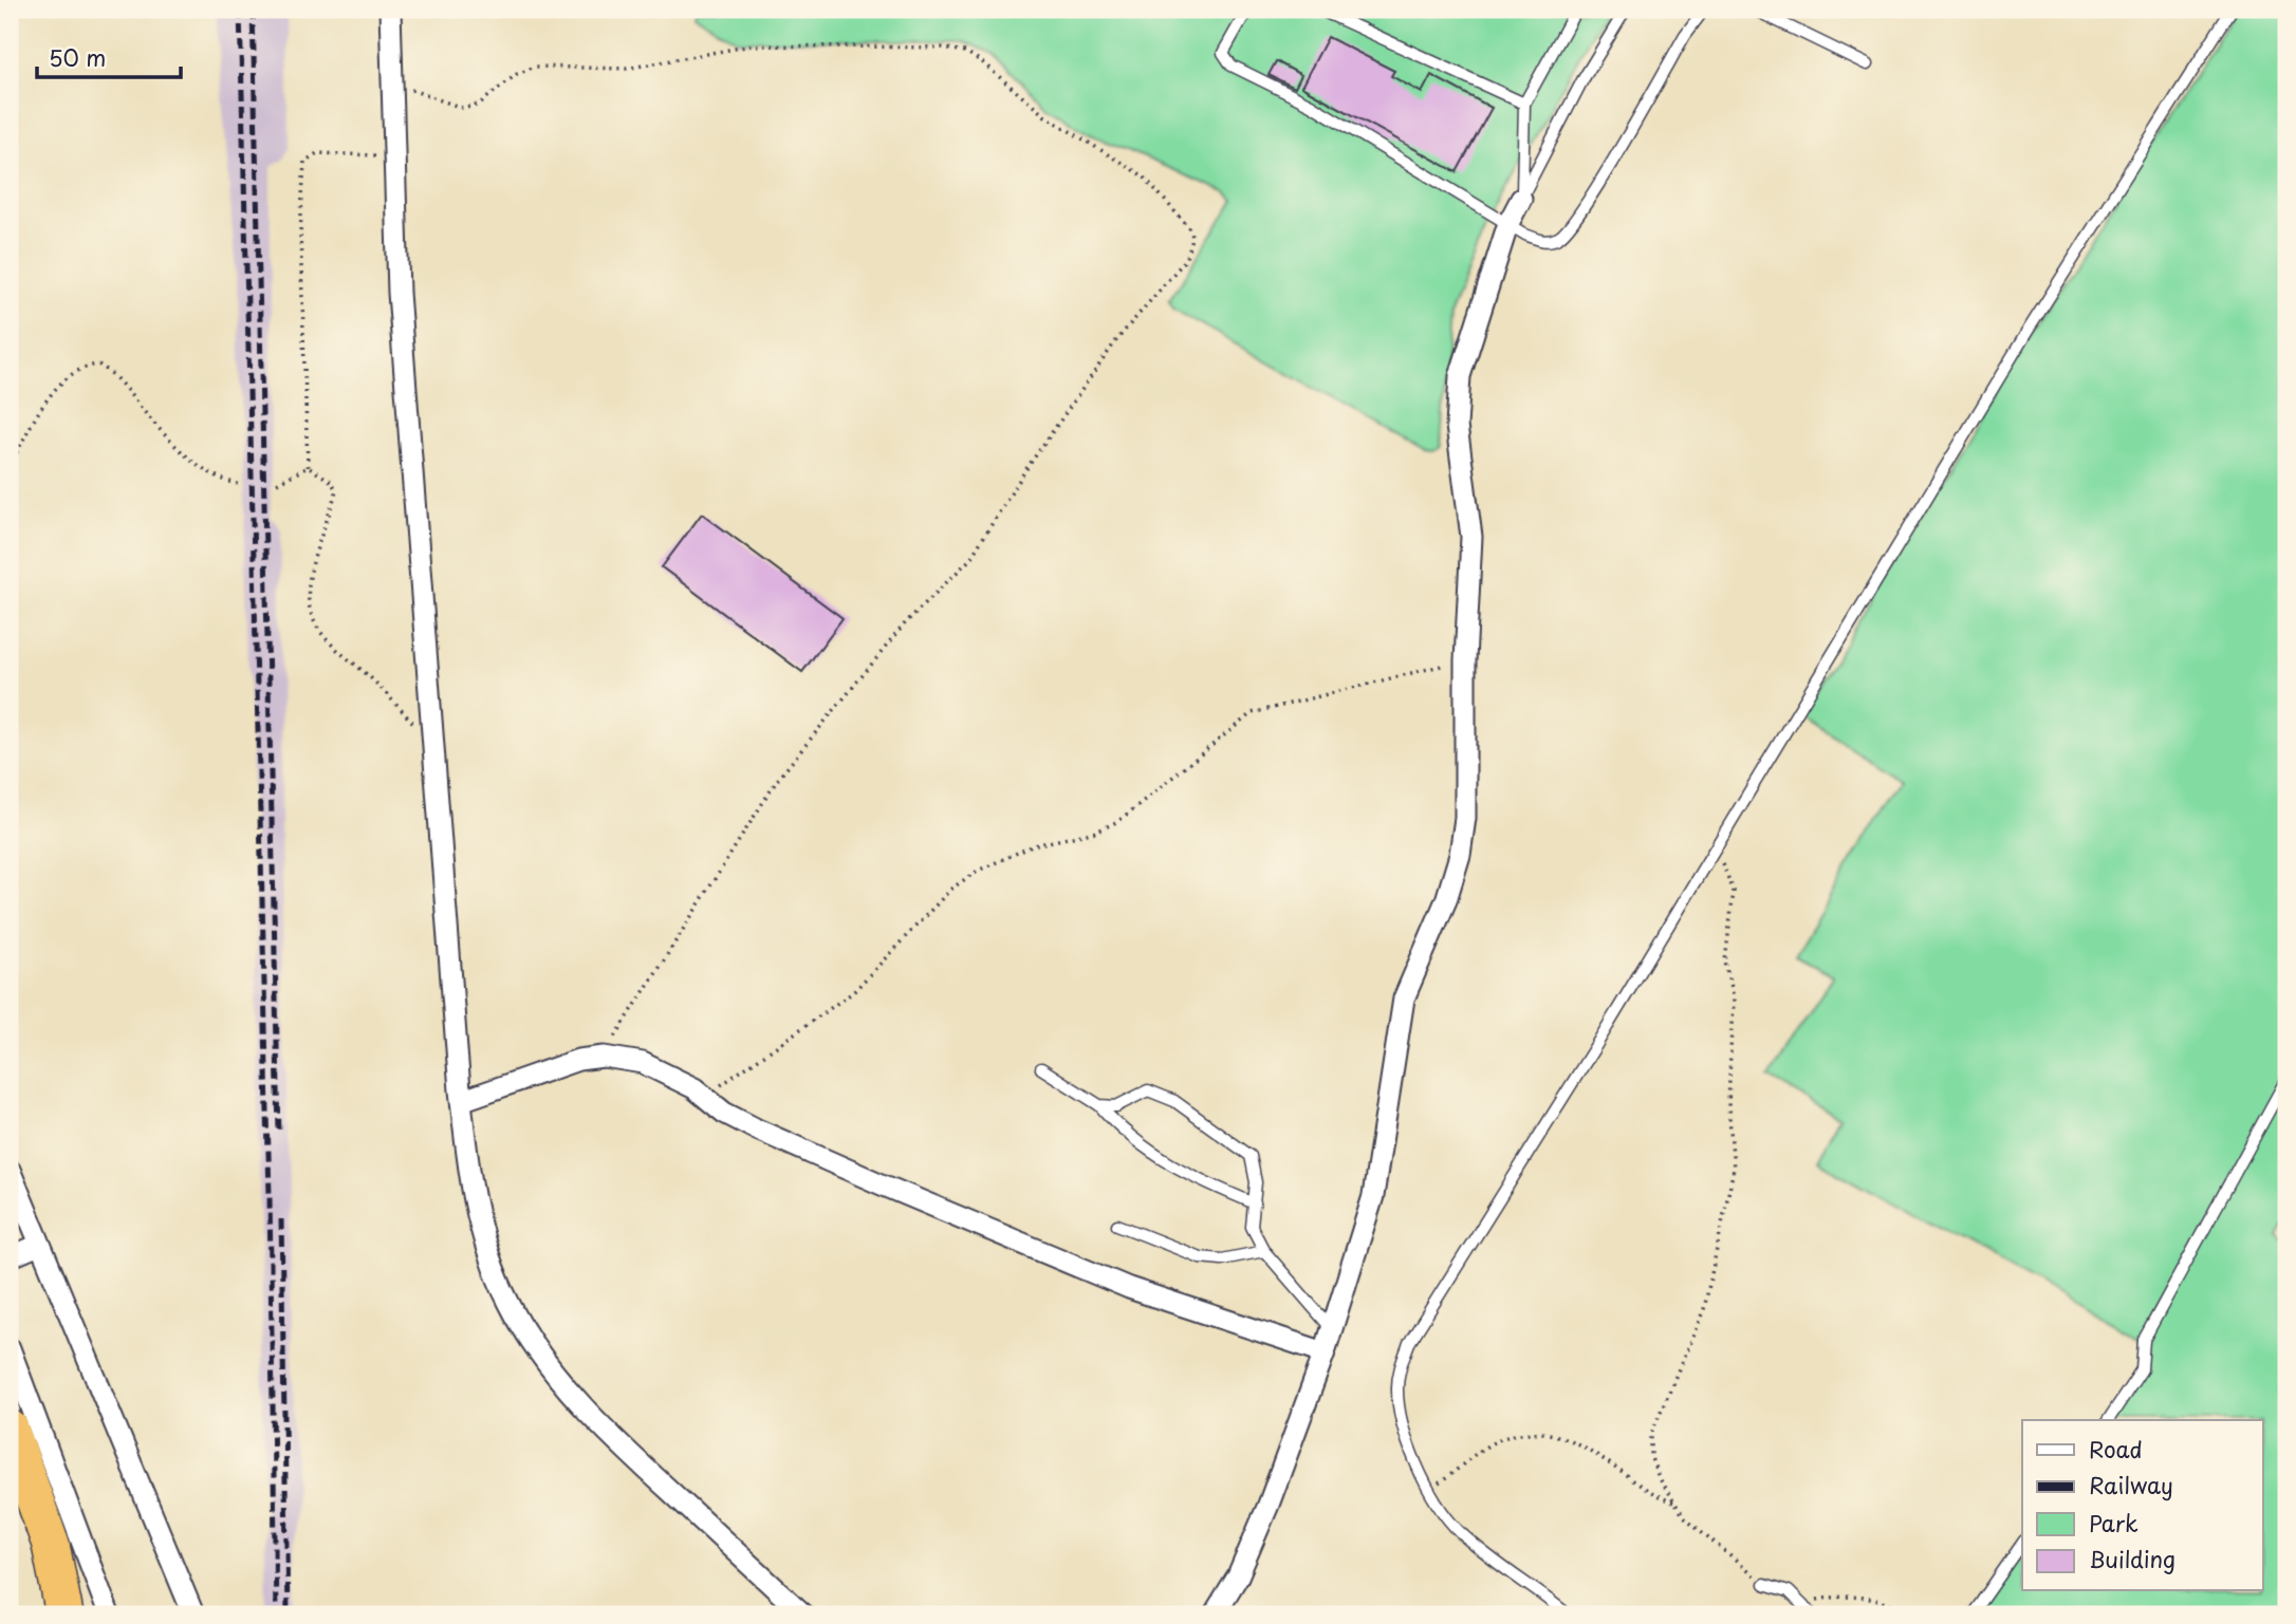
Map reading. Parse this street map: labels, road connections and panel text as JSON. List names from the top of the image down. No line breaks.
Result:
{"legend":["Road","Railway","Park","Building"],"scale_bar":"50 m"}
